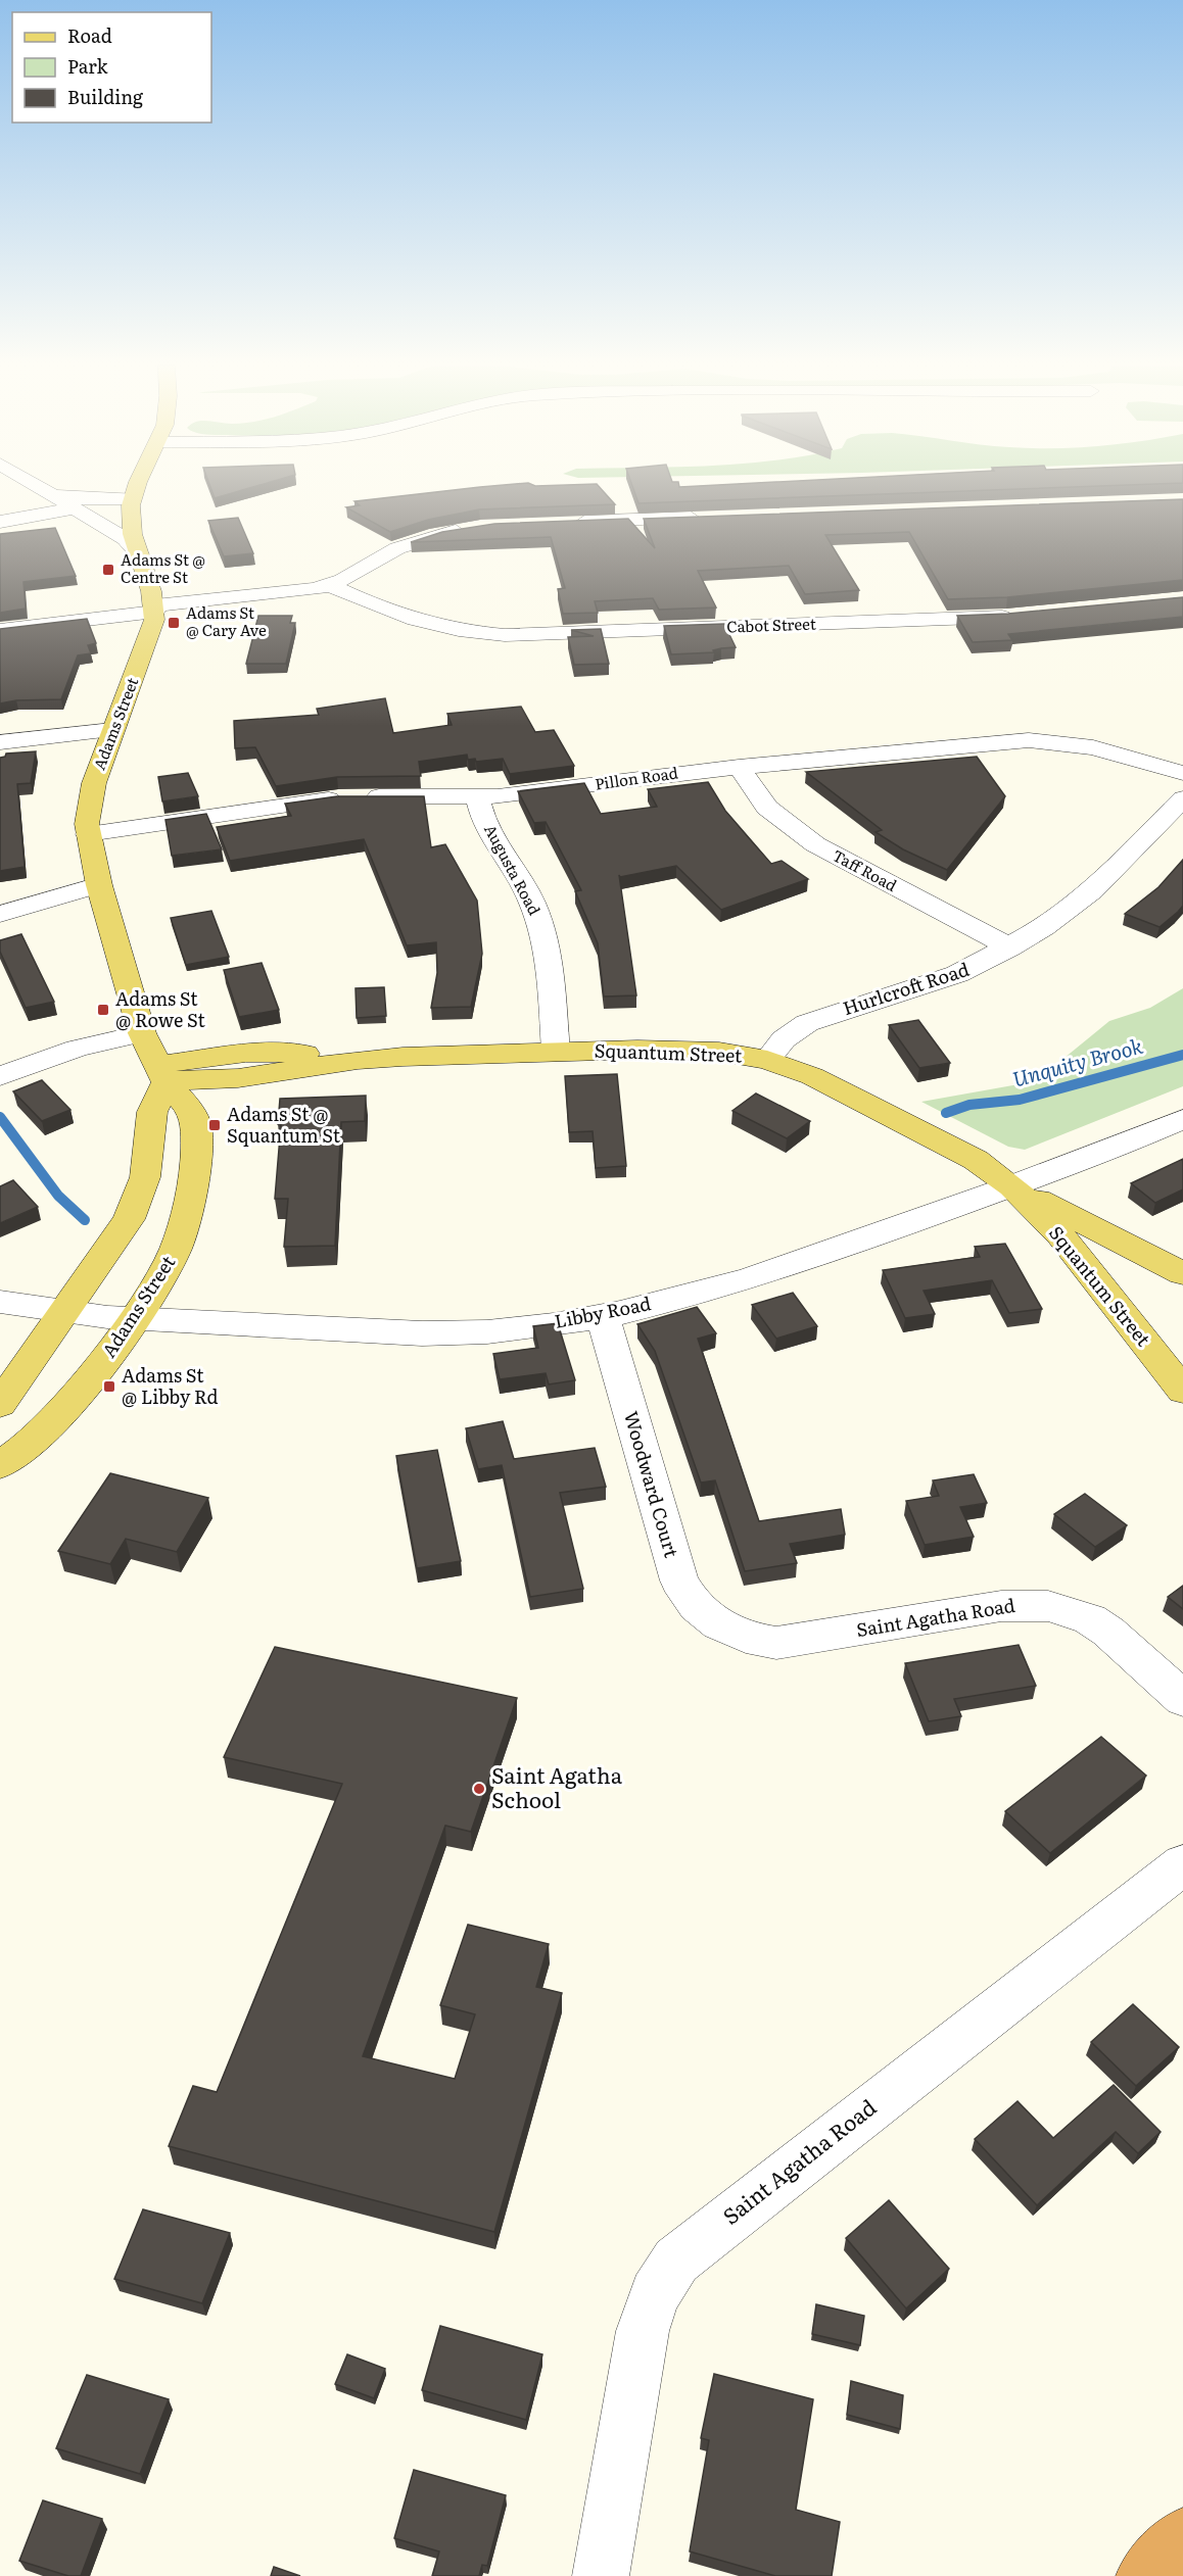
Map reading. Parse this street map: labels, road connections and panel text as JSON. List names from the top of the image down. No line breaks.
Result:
{"streets":{"main road":["Adams Street","Squantum Street"],"street":["Cabot Street","Pillon Road","Augusta Road","Taff Road","Hurlcroft Road","Libby Road","Woodward Court","Saint Agatha Road"]},"crossings":[["Adams Street","Pillon Road"],["Adams Street","Squantum Street"],["Adams Street","Libby Road"],["Pillon Road","Augusta Road"],["Pillon Road","Taff Road"],["Augusta Road","Squantum Street"],["Taff Road","Hurlcroft Road"],["Hurlcroft Road","Squantum Street"],["Squantum Street","Libby Road"],["Libby Road","Woodward Court"],["Woodward Court","Saint Agatha Road"]],"water":["Unquity Brook"],"places":{"transit":["Adams St @ Centre St","Adams St @ Cary Ave","Adams St @ Rowe St","Adams St @ Squantum St","Adams St @ Libby Rd"],"other":["Saint Agatha School"]},"legend":["Road","Park","Building"]}
